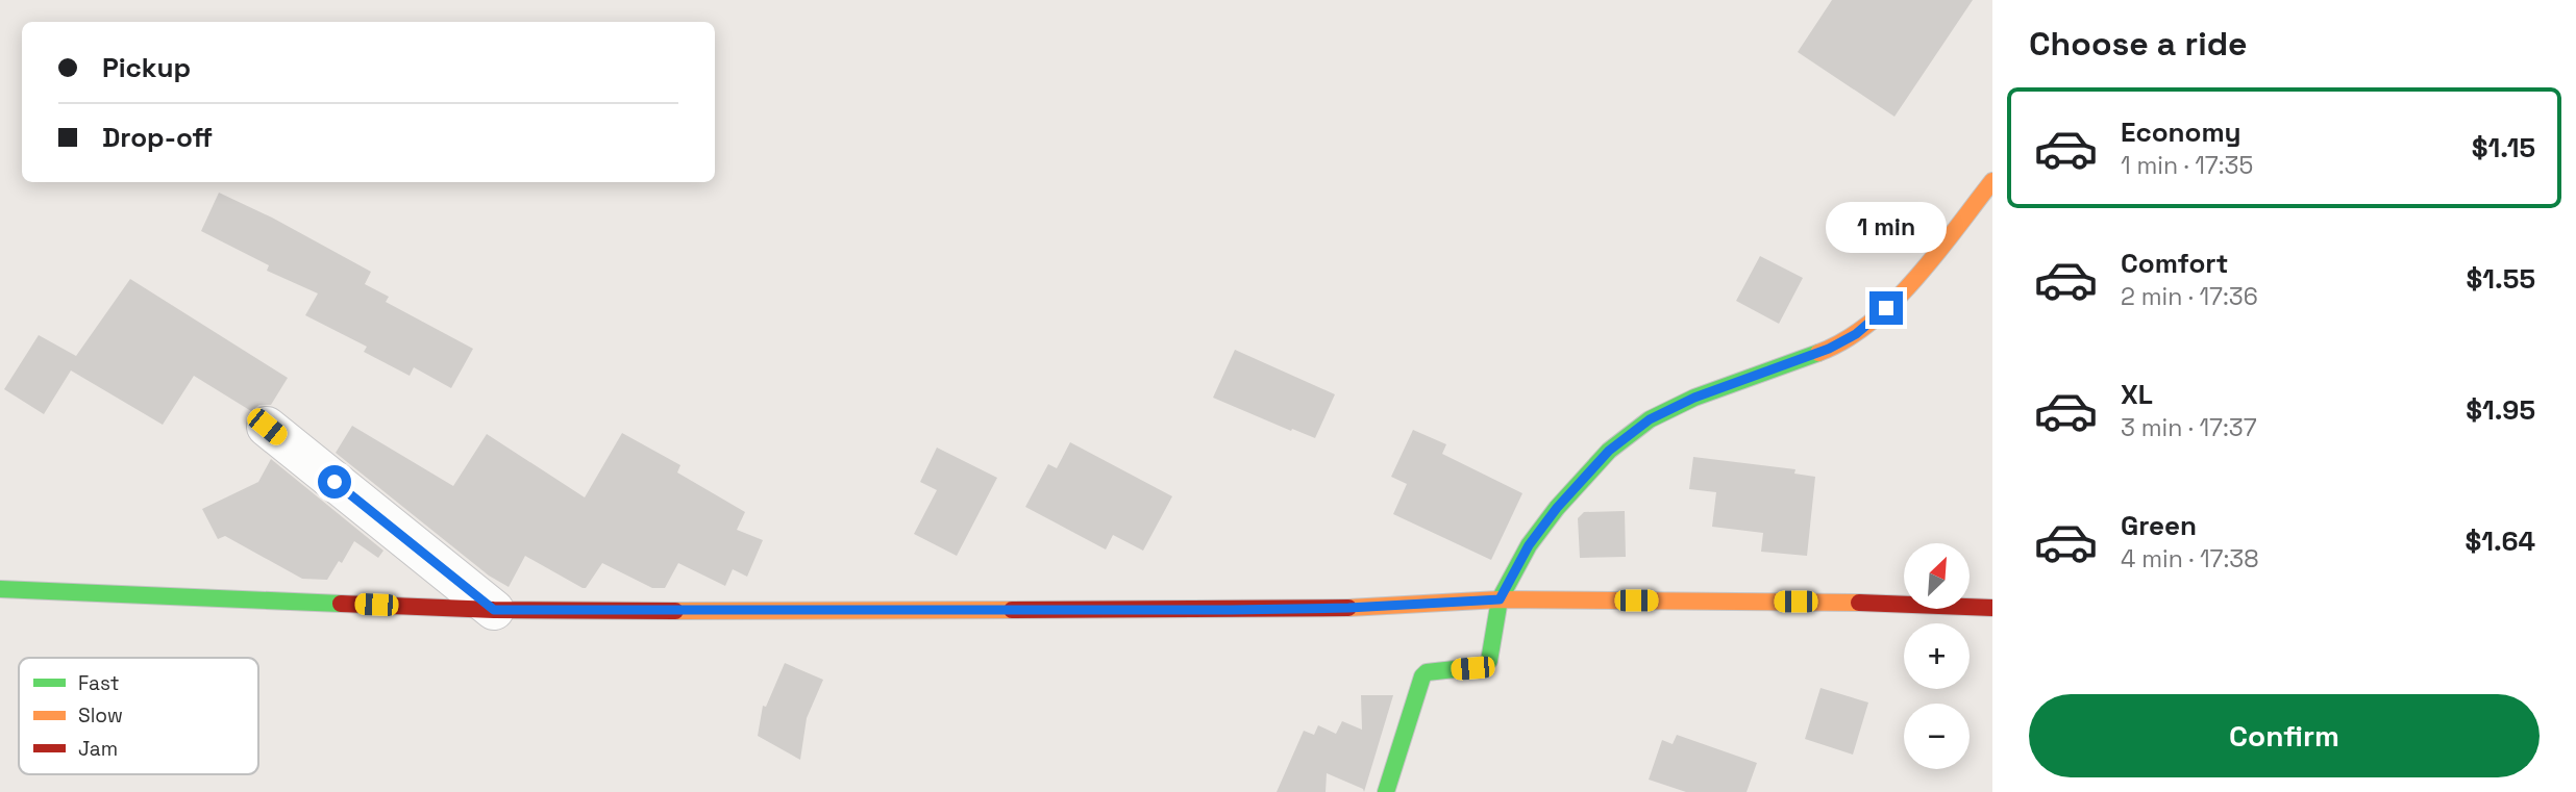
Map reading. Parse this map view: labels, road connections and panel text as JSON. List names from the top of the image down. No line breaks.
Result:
{"legend":["Fast","Slow","Jam"],"north":"top right","page":{"heading":"Choose a ride","banner":["Pickup","Drop-off"],"list":[{"name":"Economy","note":"1 min · 17:35","value":"$1.15"},{"name":"Comfort","note":"2 min · 17:36","value":"$1.55"},{"name":"XL","note":"3 min · 17:37","value":"$1.95"},{"name":"Green","note":"4 min · 17:38","value":"$1.64"}],"bubble":"1 min","map_buttons":["+","−"],"buttons":"Confirm"}}
